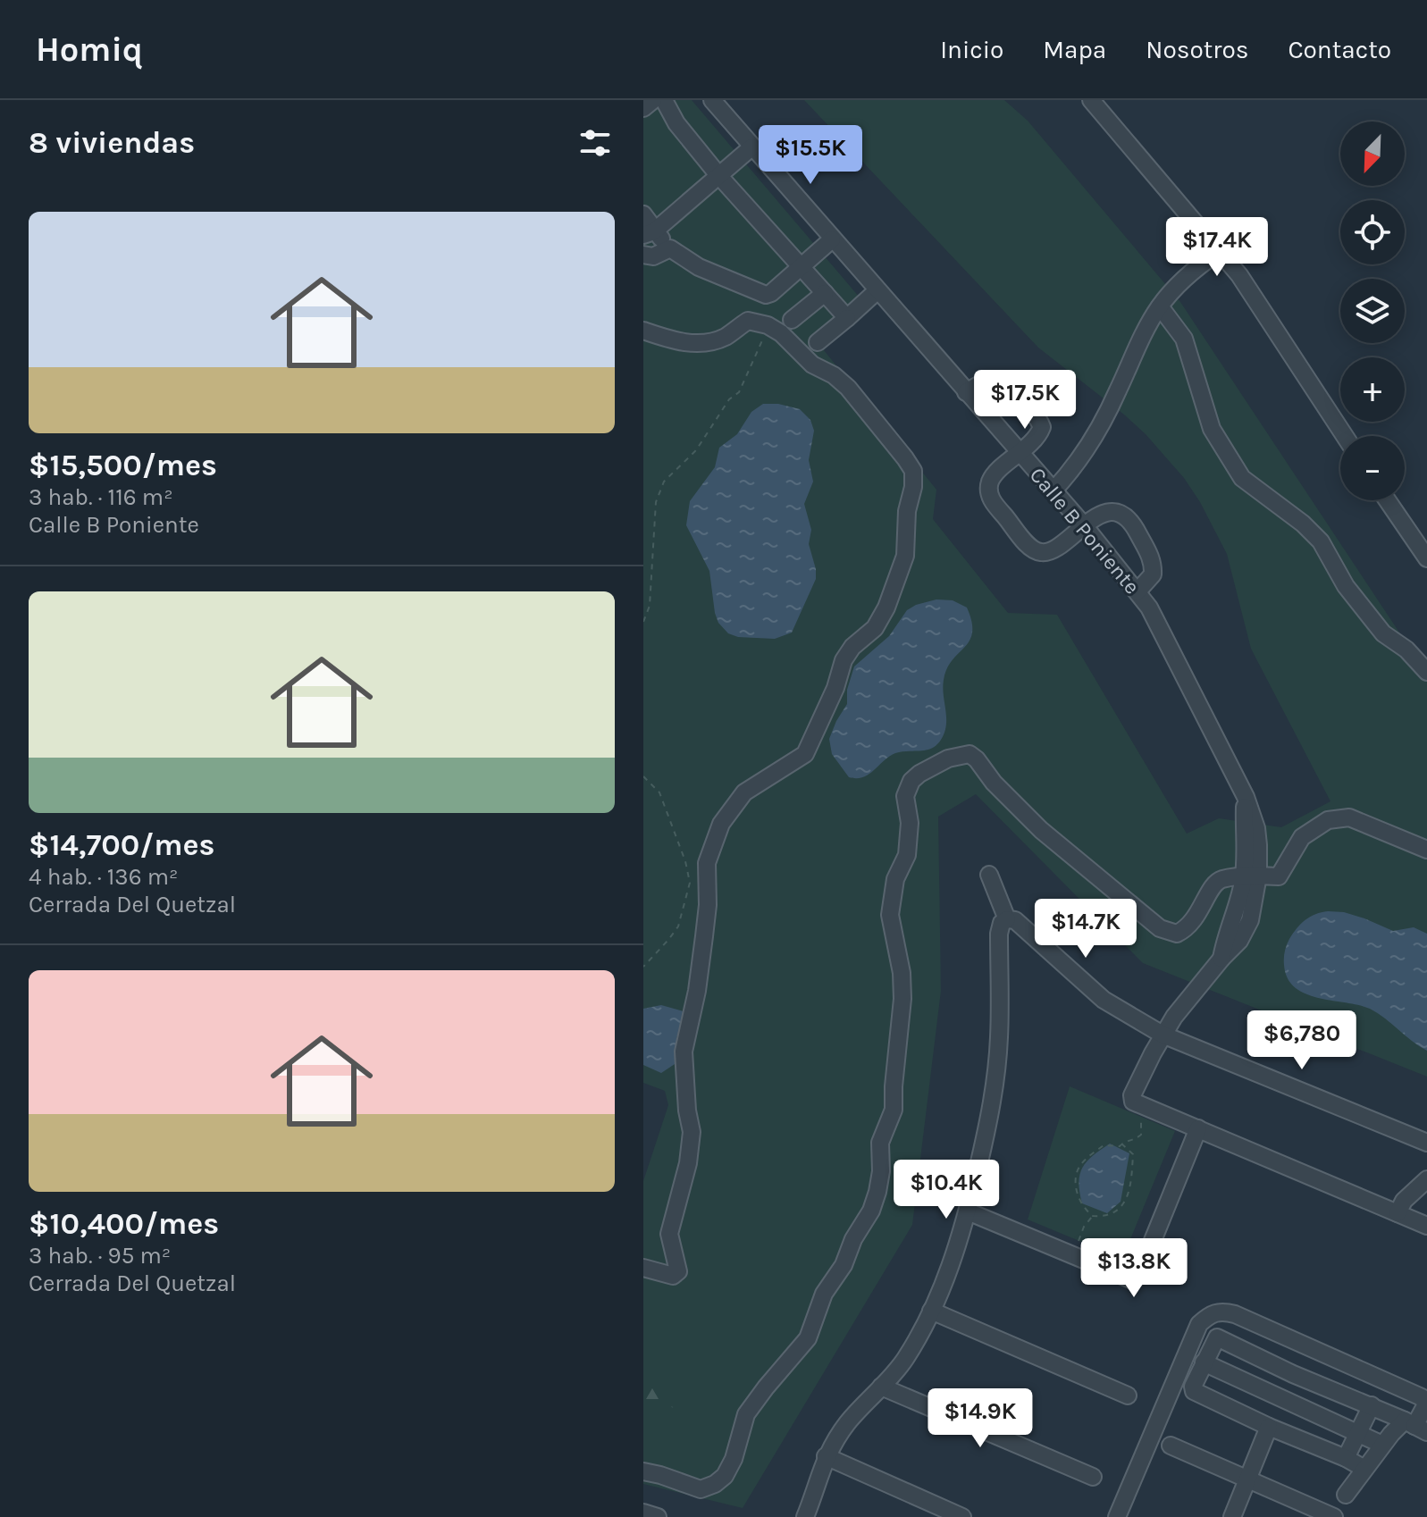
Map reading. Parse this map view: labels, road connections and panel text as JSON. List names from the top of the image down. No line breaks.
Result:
{"streets":{"street":["Calle B Poniente"]},"north":"bottom left","page":{"header":"Homiq","nav":["Inicio","Mapa","Nosotros","Contacto"],"heading":"8 viviendas","map_buttons":["+","−"],"price":["$15.5K","$17.4K","$17.5K","$14.7K","$6,780","$10.4K","$13.8K","$14.9K"],"list":[{"name":"$15,500/mes","note":"3 hab. · 116 m² · Calle B Poniente"},{"name":"$14,700/mes","note":"4 hab. · 136 m² · Cerrada Del Quetzal"},{"name":"$10,400/mes","note":"3 hab. · 95 m² · Cerrada Del Quetzal"}]}}
